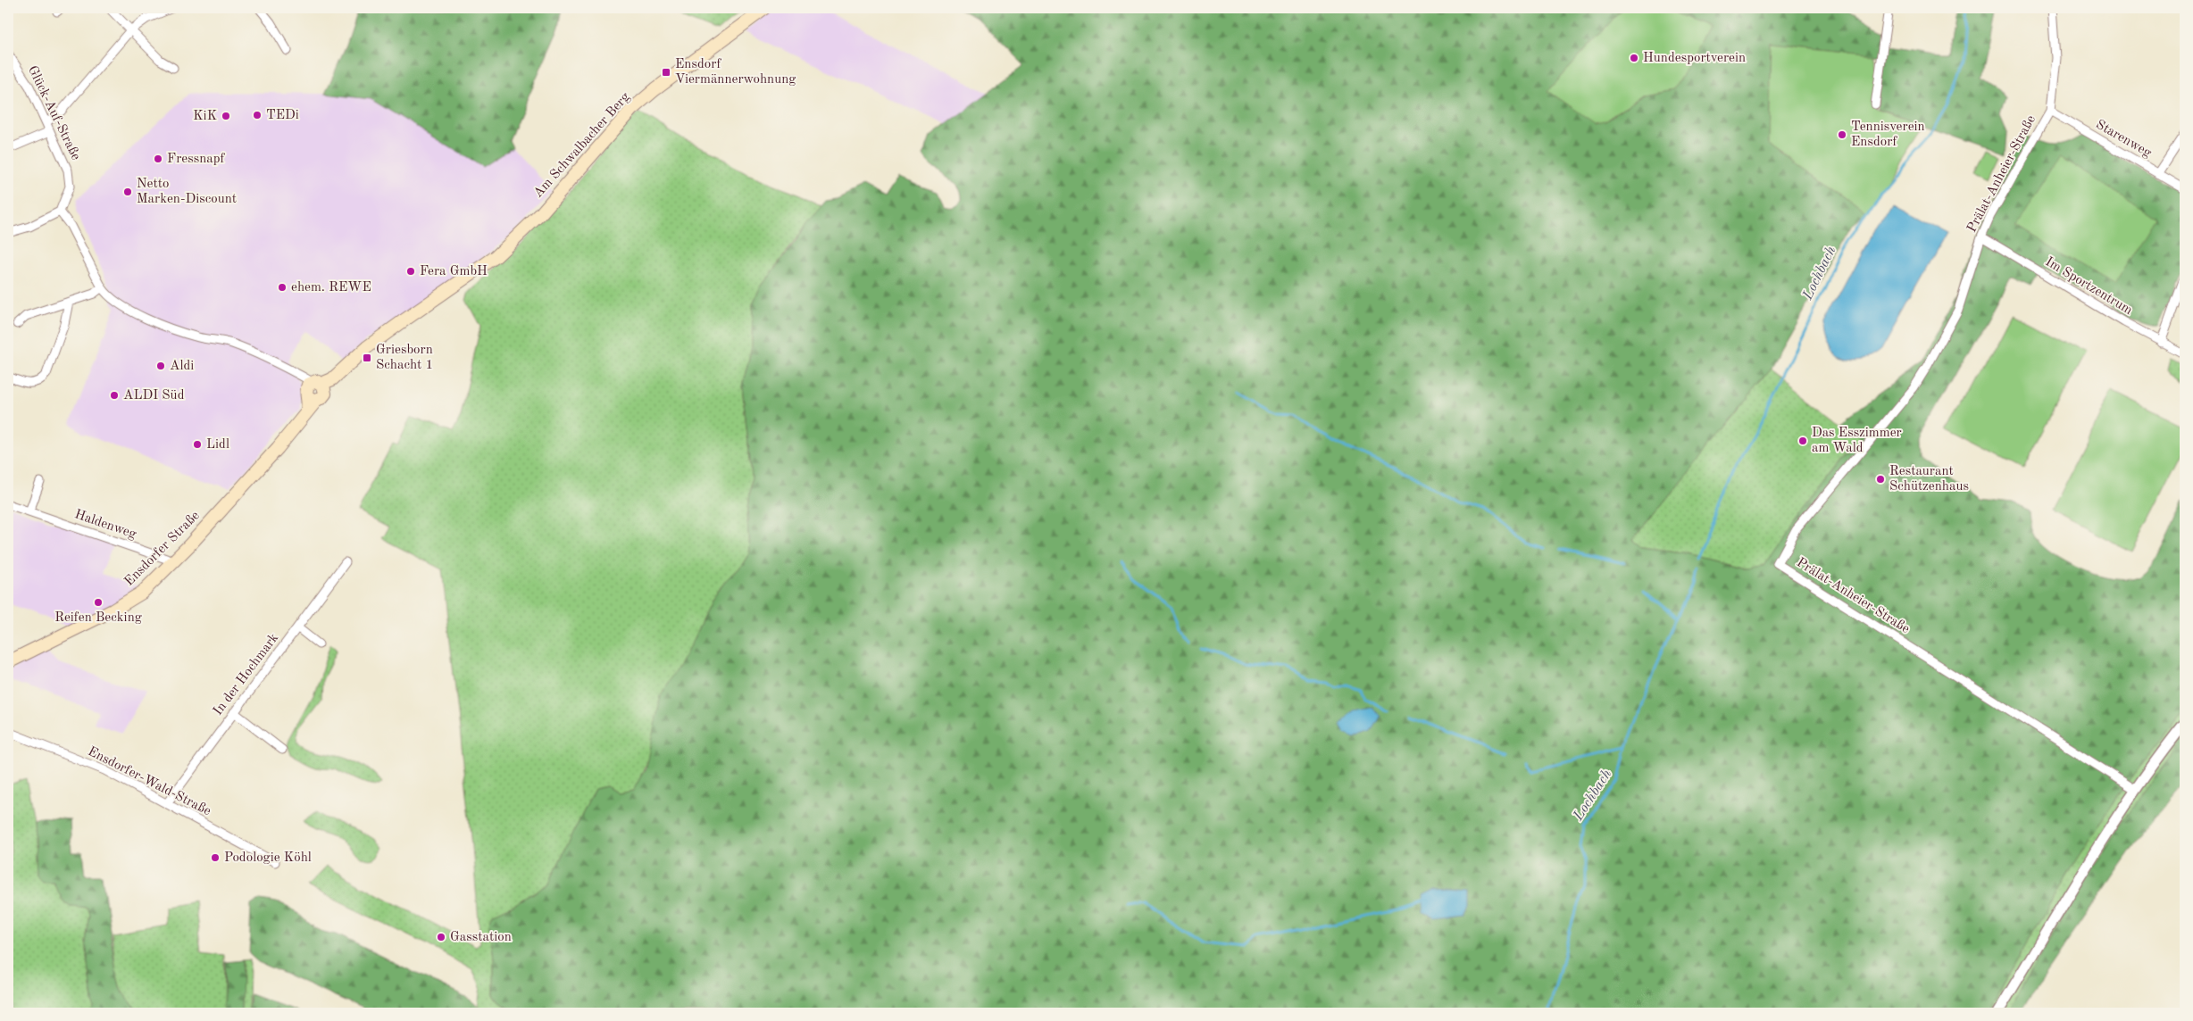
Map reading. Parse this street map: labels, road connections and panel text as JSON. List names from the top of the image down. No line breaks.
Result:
{"streets":{"main road":["Am Schwalbacher Berg","Ensdorfer Straße"],"street":["Glück-Auf-Straße","Starenweg","Prälat-Anheier-Straße","Im Sportzentrum","Haldenweg","In der Hochmark","Ensdorfer-Wald-Straße"]},"crossings":[["Starenweg","Prälat-Anheier-Straße"],["Am Schwalbacher Berg","Ensdorfer Straße"],["Prälat-Anheier-Straße","Im Sportzentrum"],["Haldenweg","Ensdorfer Straße"],["In der Hochmark","Ensdorfer-Wald-Straße"]],"water":["Lochbach"],"places":{"other":["Hundesportverein","TEDi","KiK","Tennisverein Ensdorf","Fressnapf","Netto Marken-Discount","Fera GmbH","ehem. REWE","Aldi","ALDI Süd","Das Esszimmer am Wald","Lidl","Restaurant Schützenhaus","Reifen Becking","Podologie Köhl","Gasstation"],"transit":["Ensdorf Viermännerwohnung","Griesborn Schacht 1"]}}
